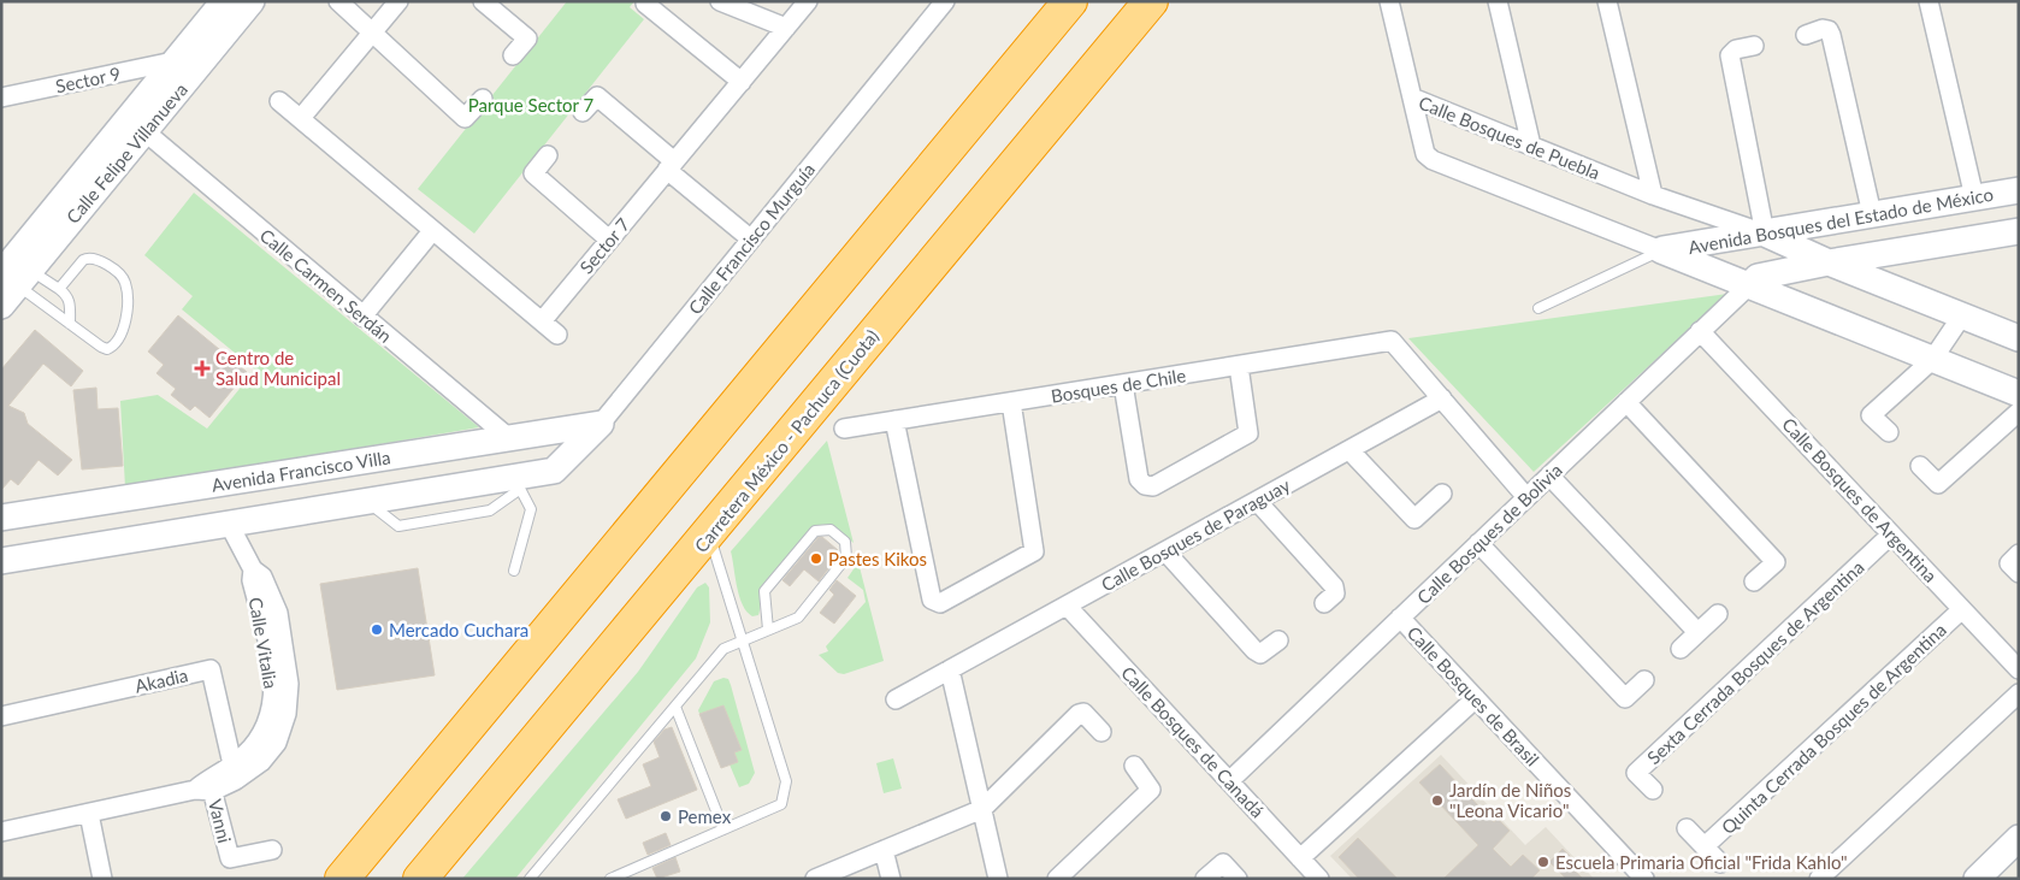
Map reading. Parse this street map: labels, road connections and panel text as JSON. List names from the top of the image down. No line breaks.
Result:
{"streets":{"highway":["Carretera México - Pachuca (Cuota)"],"street":["Sector 9","Calle Bosques de Puebla","Calle Felipe Villanueva","Avenida Bosques del Estado de México","Calle Francisco Murguía","Sector 7","Calle Carmen Serdán","Bosques de Chile","Avenida Francisco Villa","Calle Bosques de Argentina","Calle Bosques de Bolivia","Calle Bosques de Paraguay","Calle Vitalia","Sexta Cerrada Bosques de Argentina","Akadia","Calle Bosques de Brasil","Quinta Cerrada Bosques de Argentina","Calle Bosques de Canadá","Vanni"]},"crossings":[["Sector 9","Calle Felipe Villanueva"],["Calle Bosques de Puebla","Avenida Bosques del Estado de México"],["Calle Bosques de Puebla","Calle Bosques de Bolivia"],["Calle Felipe Villanueva","Calle Carmen Serdán"],["Calle Francisco Murguía","Avenida Francisco Villa"],["Calle Carmen Serdán","Avenida Francisco Villa"],["Bosques de Chile","Calle Bosques de Paraguay"],["Calle Bosques de Argentina","Calle Bosques de Bolivia"],["Calle Bosques de Argentina","Sexta Cerrada Bosques de Argentina"],["Calle Bosques de Argentina","Quinta Cerrada Bosques de Argentina"],["Calle Bosques de Bolivia","Calle Bosques de Brasil"],["Calle Bosques de Bolivia","Calle Bosques de Canadá"],["Calle Bosques de Paraguay","Calle Bosques de Canadá"],["Calle Vitalia","Akadia"],["Calle Vitalia","Vanni"]],"parks":["Parque Sector 7"],"places":{"health":["Centro de Salud Municipal"],"other":["Pastes Kikos","Mercado Cuchara","Jardín de Niños \"Leona Vicario\"","Pemex","Escuela Primaria Oficial \"Frida Kahlo\""]}}
